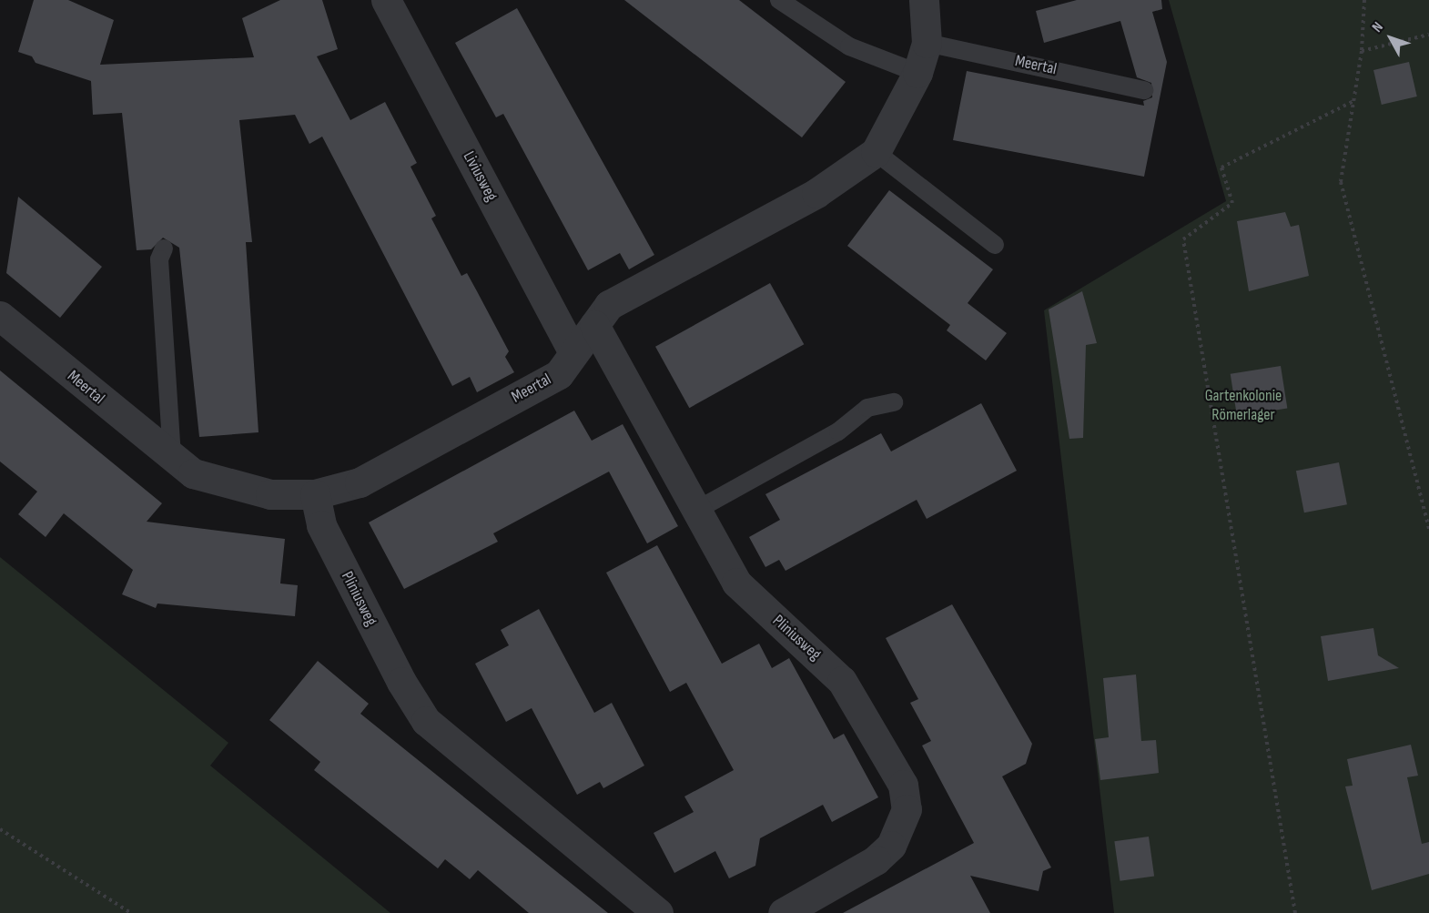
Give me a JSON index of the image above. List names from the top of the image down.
{
  "streets": {
    "street": ["Meertal", "Liviusweg", "Pliniusweg"]
  },
  "crossings": [
    ["Meertal", "Liviusweg"],
    ["Meertal", "Pliniusweg"]
  ],
  "parks": ["Gartenkolonie Römerlager"],
  "north": "top left"
}
